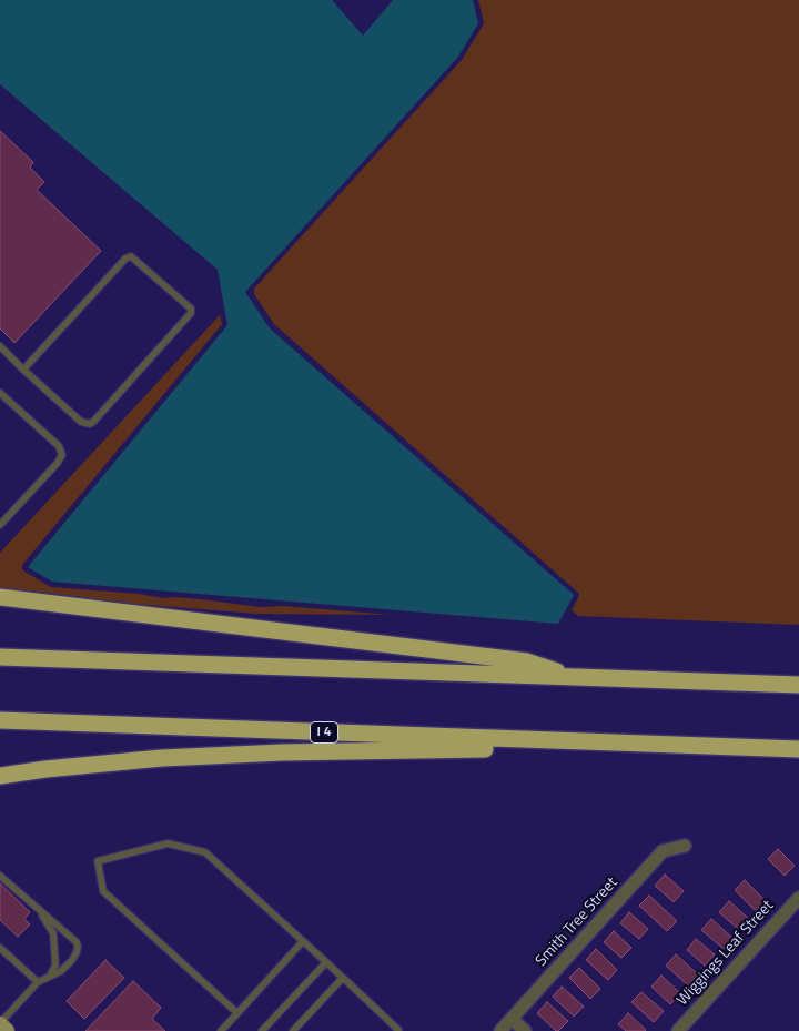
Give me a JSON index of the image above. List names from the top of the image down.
{
  "streets": {
    "highway": ["I 4"],
    "street": ["Smith Tree Street", "Wiggings Leaf Street"]
  }
}
